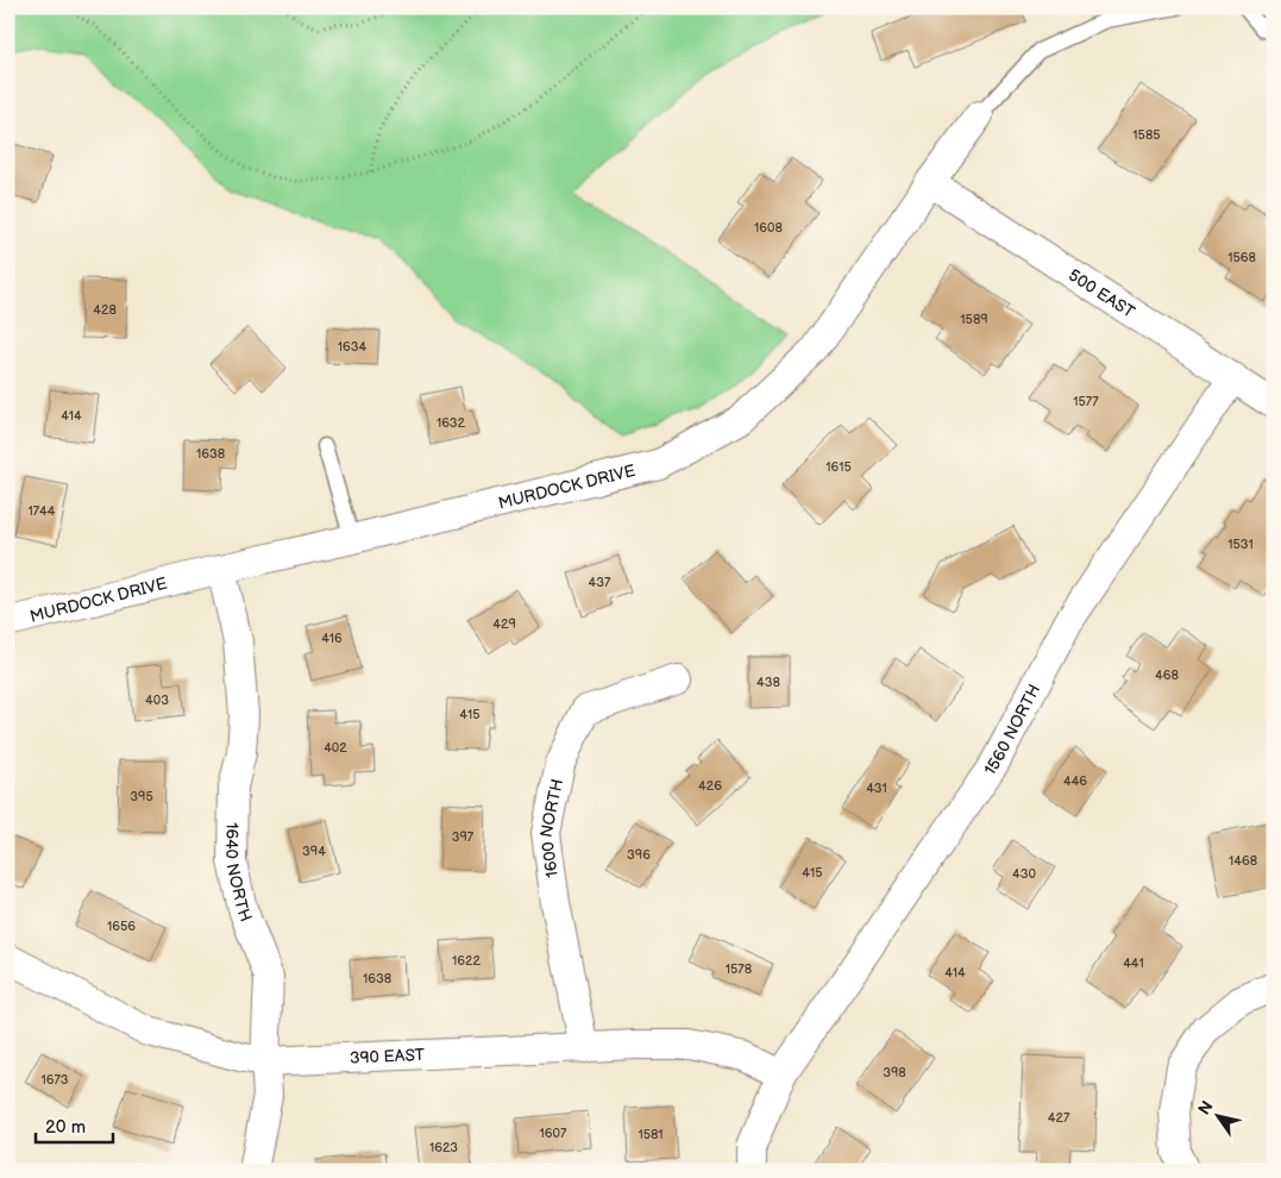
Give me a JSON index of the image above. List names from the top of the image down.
{
  "streets": {
    "street": [
      "500 EAST",
      "MURDOCK DRIVE",
      "1560 NORTH",
      "1600 NORTH",
      "1640 NORTH",
      "390 EAST"
    ]
  },
  "crossings": [
    ["500 EAST", "MURDOCK DRIVE"],
    ["500 EAST", "1560 NORTH"],
    ["MURDOCK DRIVE", "1640 NORTH"],
    ["1560 NORTH", "390 EAST"],
    ["1600 NORTH", "390 EAST"],
    ["1640 NORTH", "390 EAST"]
  ],
  "house_numbers": [
    "1585",
    "1608",
    "1568",
    "428",
    "1589",
    "1634",
    "1577",
    "414",
    "1632",
    "1638",
    "1615",
    "1744",
    "1531",
    "437",
    "429",
    "416",
    "468",
    "438",
    "403",
    "415",
    "402",
    "446",
    "426",
    "431",
    "395",
    "397",
    "394",
    "396",
    "1468",
    "415",
    "430",
    "1656",
    "1622",
    "441",
    "1578",
    "414",
    "1638",
    "398",
    "1673",
    "427",
    "1607",
    "1581",
    "1623"
  ],
  "scale_bar": "20 m",
  "north": "top left"
}
